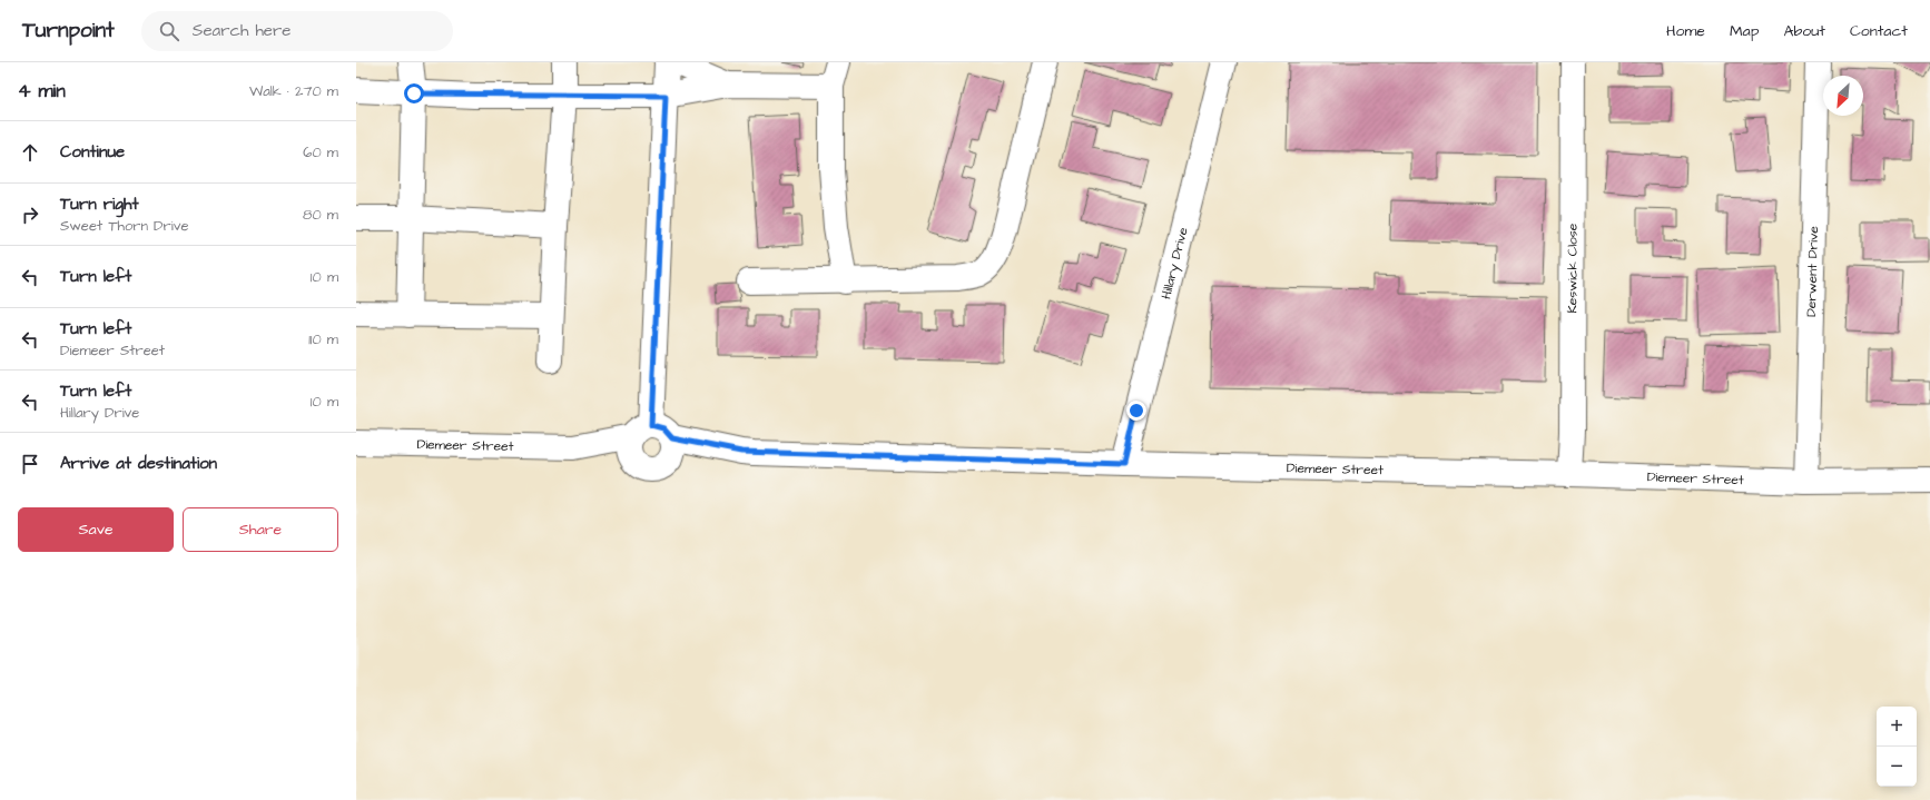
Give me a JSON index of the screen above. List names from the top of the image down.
{
  "streets": {
    "street": [
      "Hillary Drive",
      "Keswick Close",
      "Derwent Drive",
      "Diemeer Street"
    ]
  },
  "crossings": [
    ["Hillary Drive", "Diemeer Street"],
    ["Keswick Close", "Diemeer Street"],
    ["Derwent Drive", "Diemeer Street"]
  ],
  "north": "bottom left",
  "page": {
    "header": "Turnpoint",
    "search": "Search here",
    "nav": [
      "Home",
      "Map",
      "About",
      "Contact"
    ],
    "heading": ["4 min", "Walk · 270 m"],
    "list": [
      ["Continue", "60 m"],
      ["Turn right", "Sweet Thorn Drive", "80 m"],
      ["Turn left", "10 m"],
      ["Turn left", "Diemeer Street", "110 m"],
      ["Turn left", "Hillary Drive", "10 m"],
      "Arrive at destination"
    ],
    "buttons": ["Save", "Share"],
    "map_buttons": ["+", "−"]
  }
}
